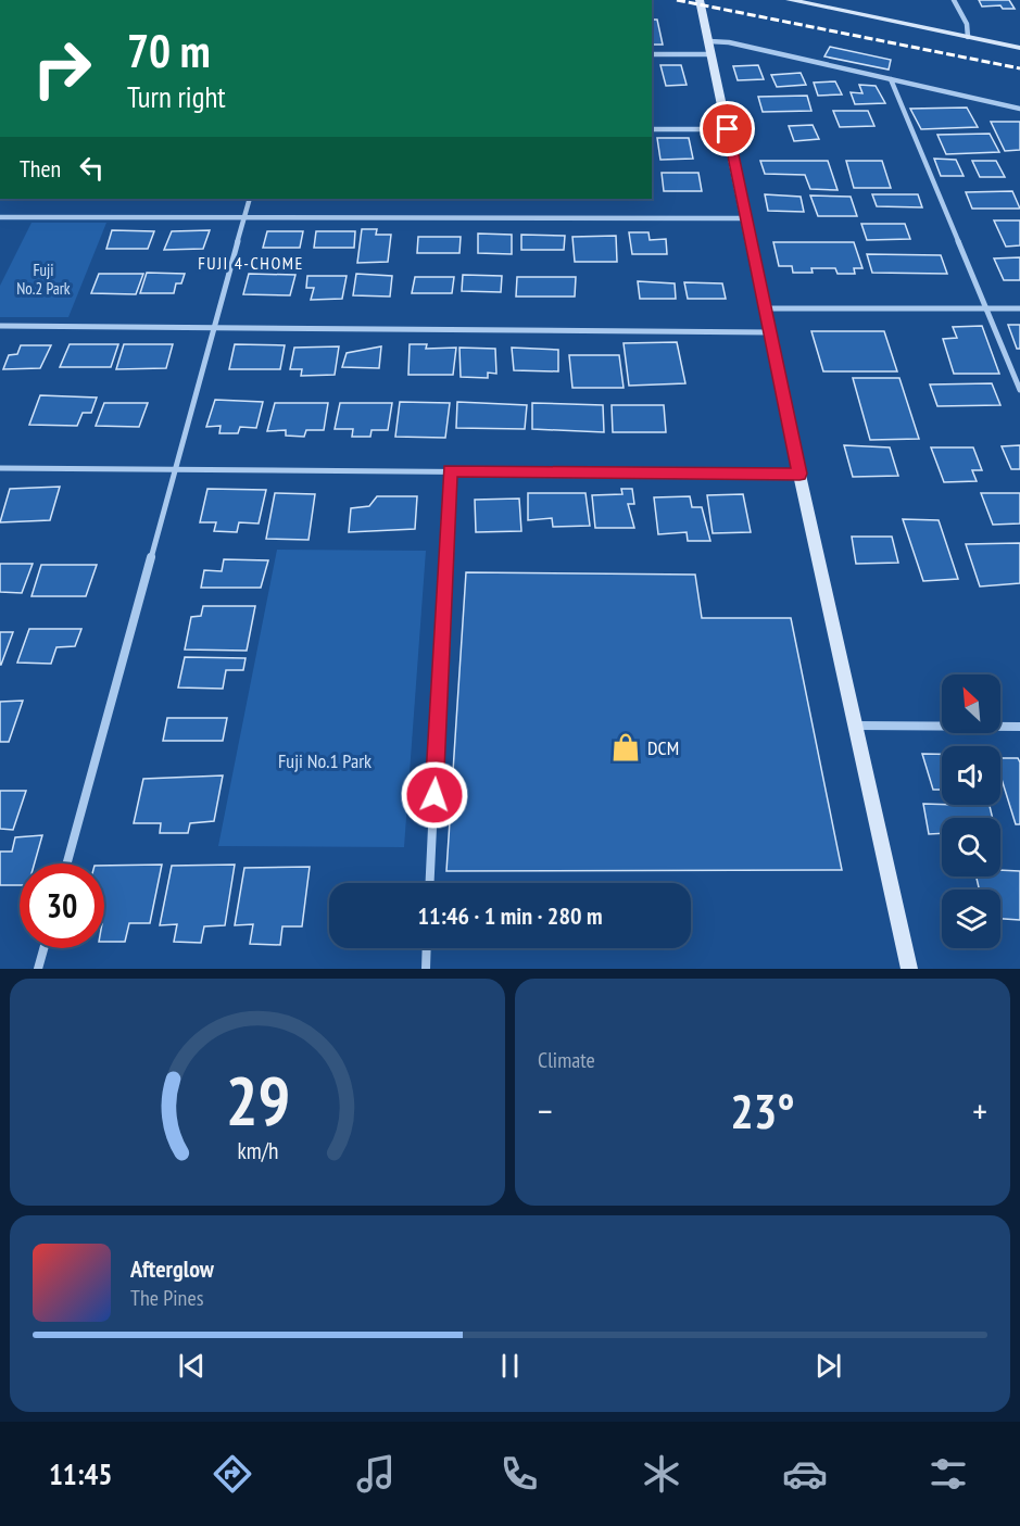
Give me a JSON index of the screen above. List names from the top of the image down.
{
  "districts": ["FUJI 4-CHOME"],
  "parks": ["Fuji No.2 Park", "Fuji No.1 Park"],
  "places": {
    "shop": ["DCM"]
  },
  "north": "top left",
  "page": {
    "turn": ["70 m", "Turn right"],
    "then": "Then",
    "limit": "30",
    "trip": "11:46 · 1 min · 280 m",
    "tile": "Climate",
    "heat": ["−", "23°", "+"],
    "song": ["Afterglow", "The Pines"],
    "tabs": "11:45",
    "gauge": ["29", "km/h"]
  }
}
